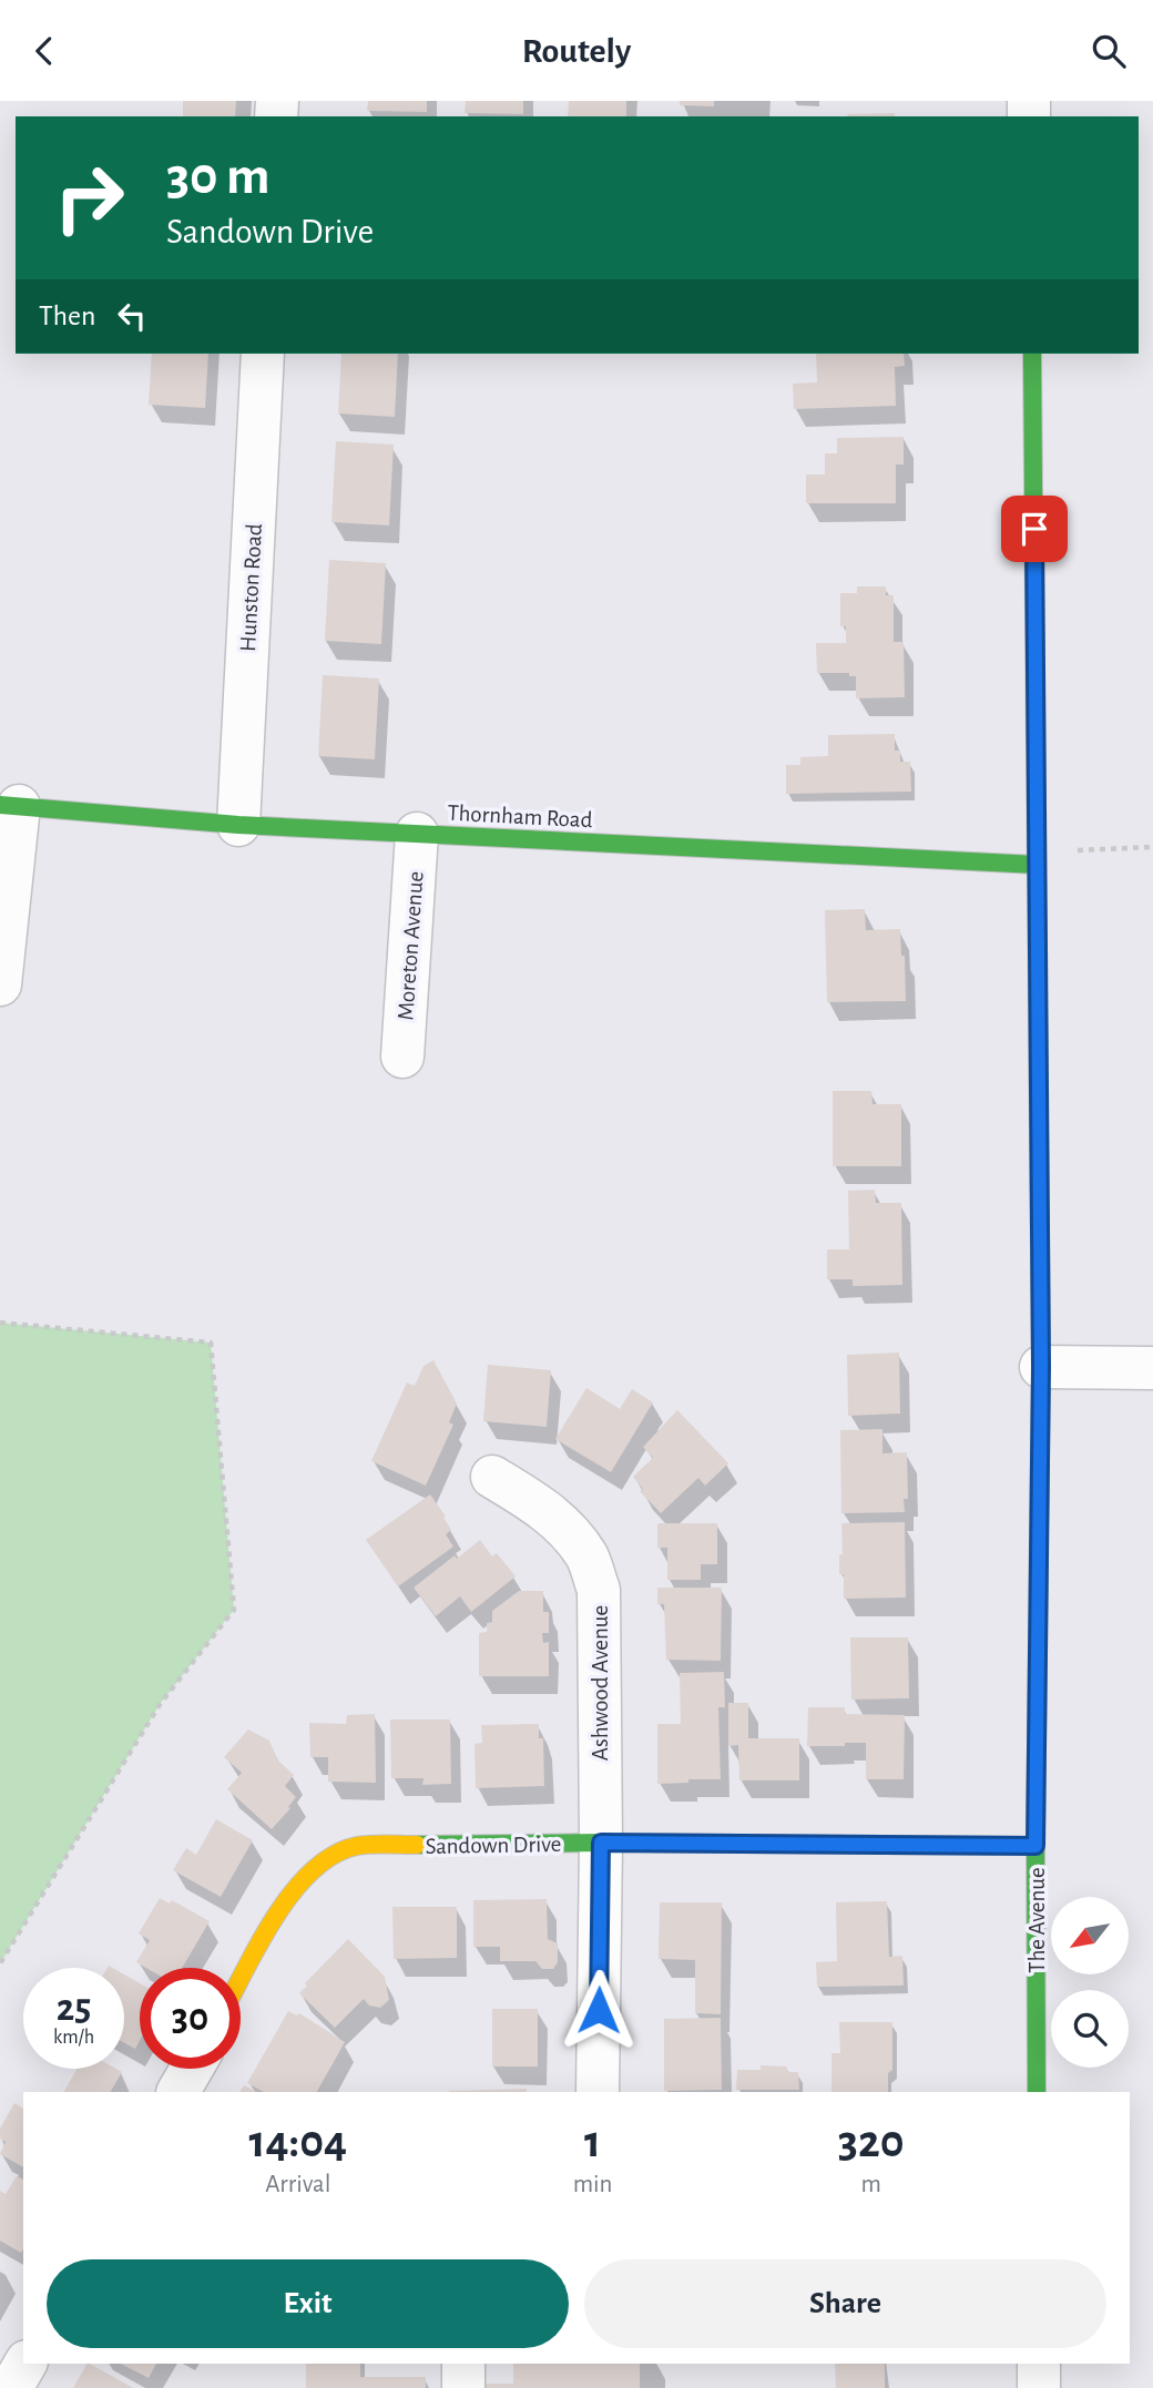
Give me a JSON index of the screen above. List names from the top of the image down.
{
  "streets": {
    "street": [
      "Hunston Road",
      "Thornham Road",
      "Moreton Avenue",
      "Ashwood Avenue",
      "Sandown Drive",
      "The Avenue"
    ]
  },
  "crossings": [
    ["Hunston Road", "Thornham Road"],
    ["Thornham Road", "Moreton Avenue"],
    ["Thornham Road", "The Avenue"],
    ["Ashwood Avenue", "Sandown Drive"],
    ["Sandown Drive", "The Avenue"]
  ],
  "north": "bottom left",
  "page": {
    "header": "Routely",
    "turn": ["30 m", "Sandown Drive"],
    "then": "Then",
    "speed": "25 km/h",
    "limit": "30",
    "eta": [
      "14:04",
      "Arrival",
      "1",
      "min",
      "320",
      "m"
    ],
    "buttons": ["Exit", "Share"]
  }
}
